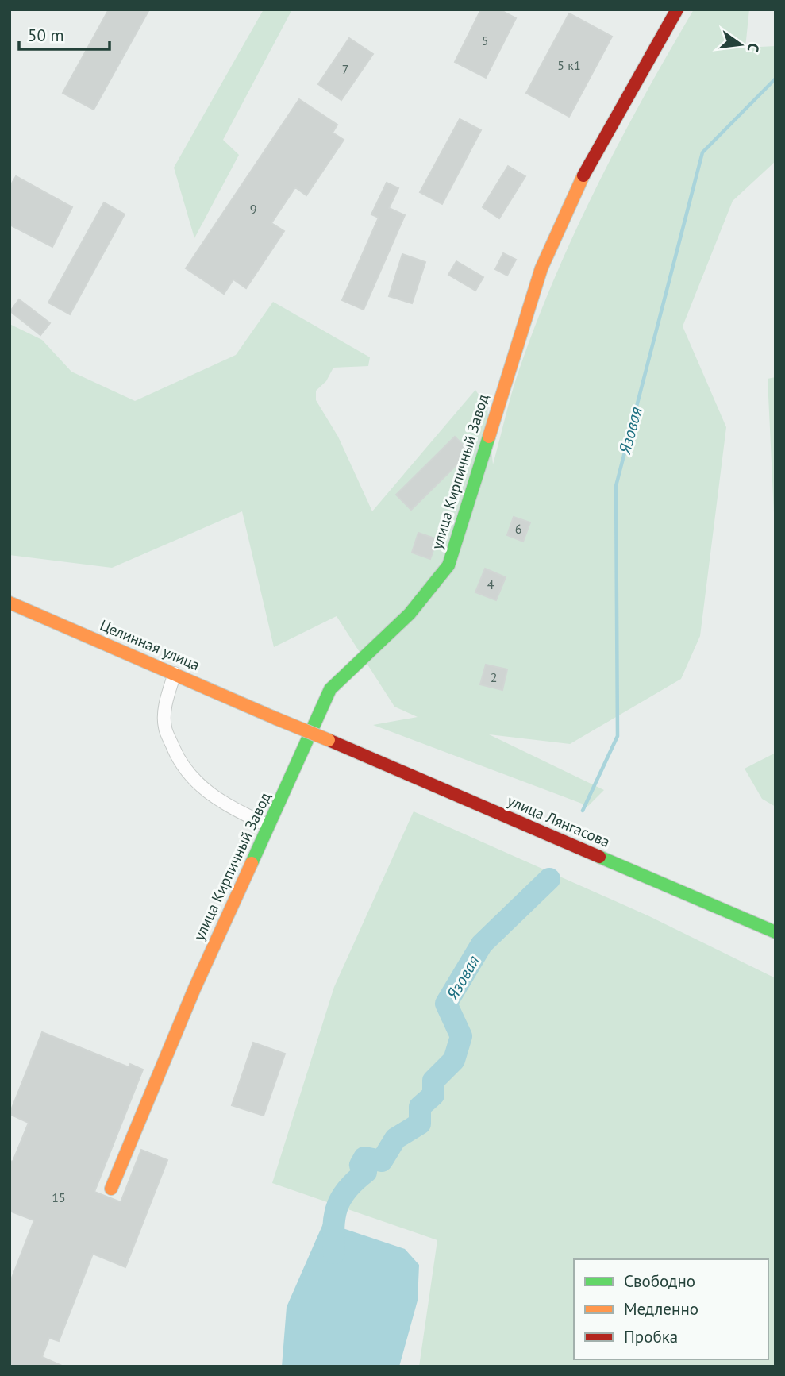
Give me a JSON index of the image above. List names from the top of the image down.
{
  "streets": {
    "street": ["улица Кирпичный Завод", "Целинная улица", "улица Лянгасова"]
  },
  "crossings": [
    ["Целинная улица", "улица Лянгасова"]
  ],
  "water": ["Язовая"],
  "house_numbers": [
    "5",
    "5 к1",
    "7",
    "9",
    "6",
    "4",
    "2",
    "15"
  ],
  "legend": ["Свободно", "Медленно", "Пробка"],
  "scale_bar": "50 m",
  "north": "right"
}
